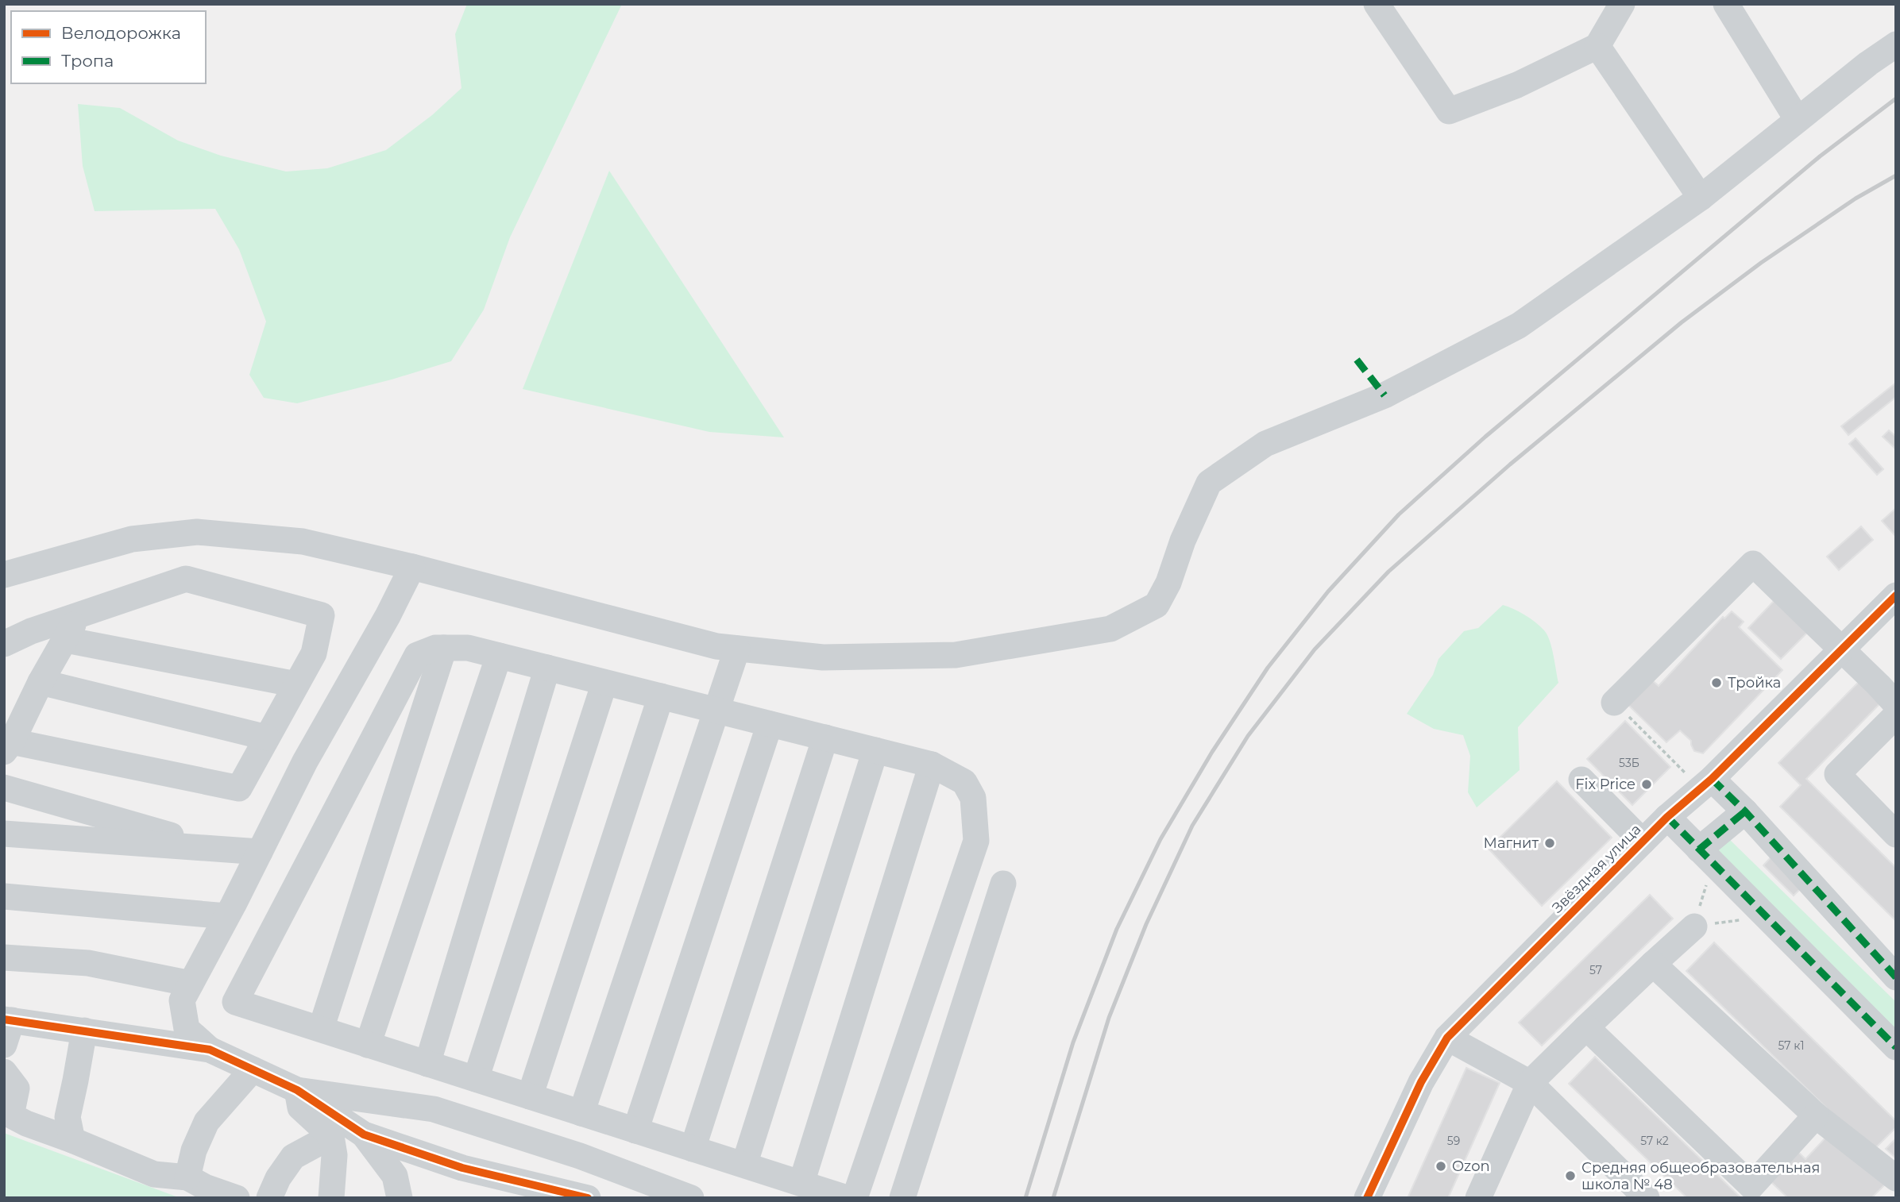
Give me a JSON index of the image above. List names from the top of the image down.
{
  "streets": {
    "street": ["Звёздная улица"]
  },
  "places": [
    "Тройка",
    "Fix Price",
    "Магнит",
    "Ozon",
    "Средняя общеобразовательная школа № 48"
  ],
  "house_numbers": [
    "53Б",
    "57",
    "57 к1",
    "59",
    "57 к2"
  ],
  "legend": ["Велодорожка", "Тропа"]
}
